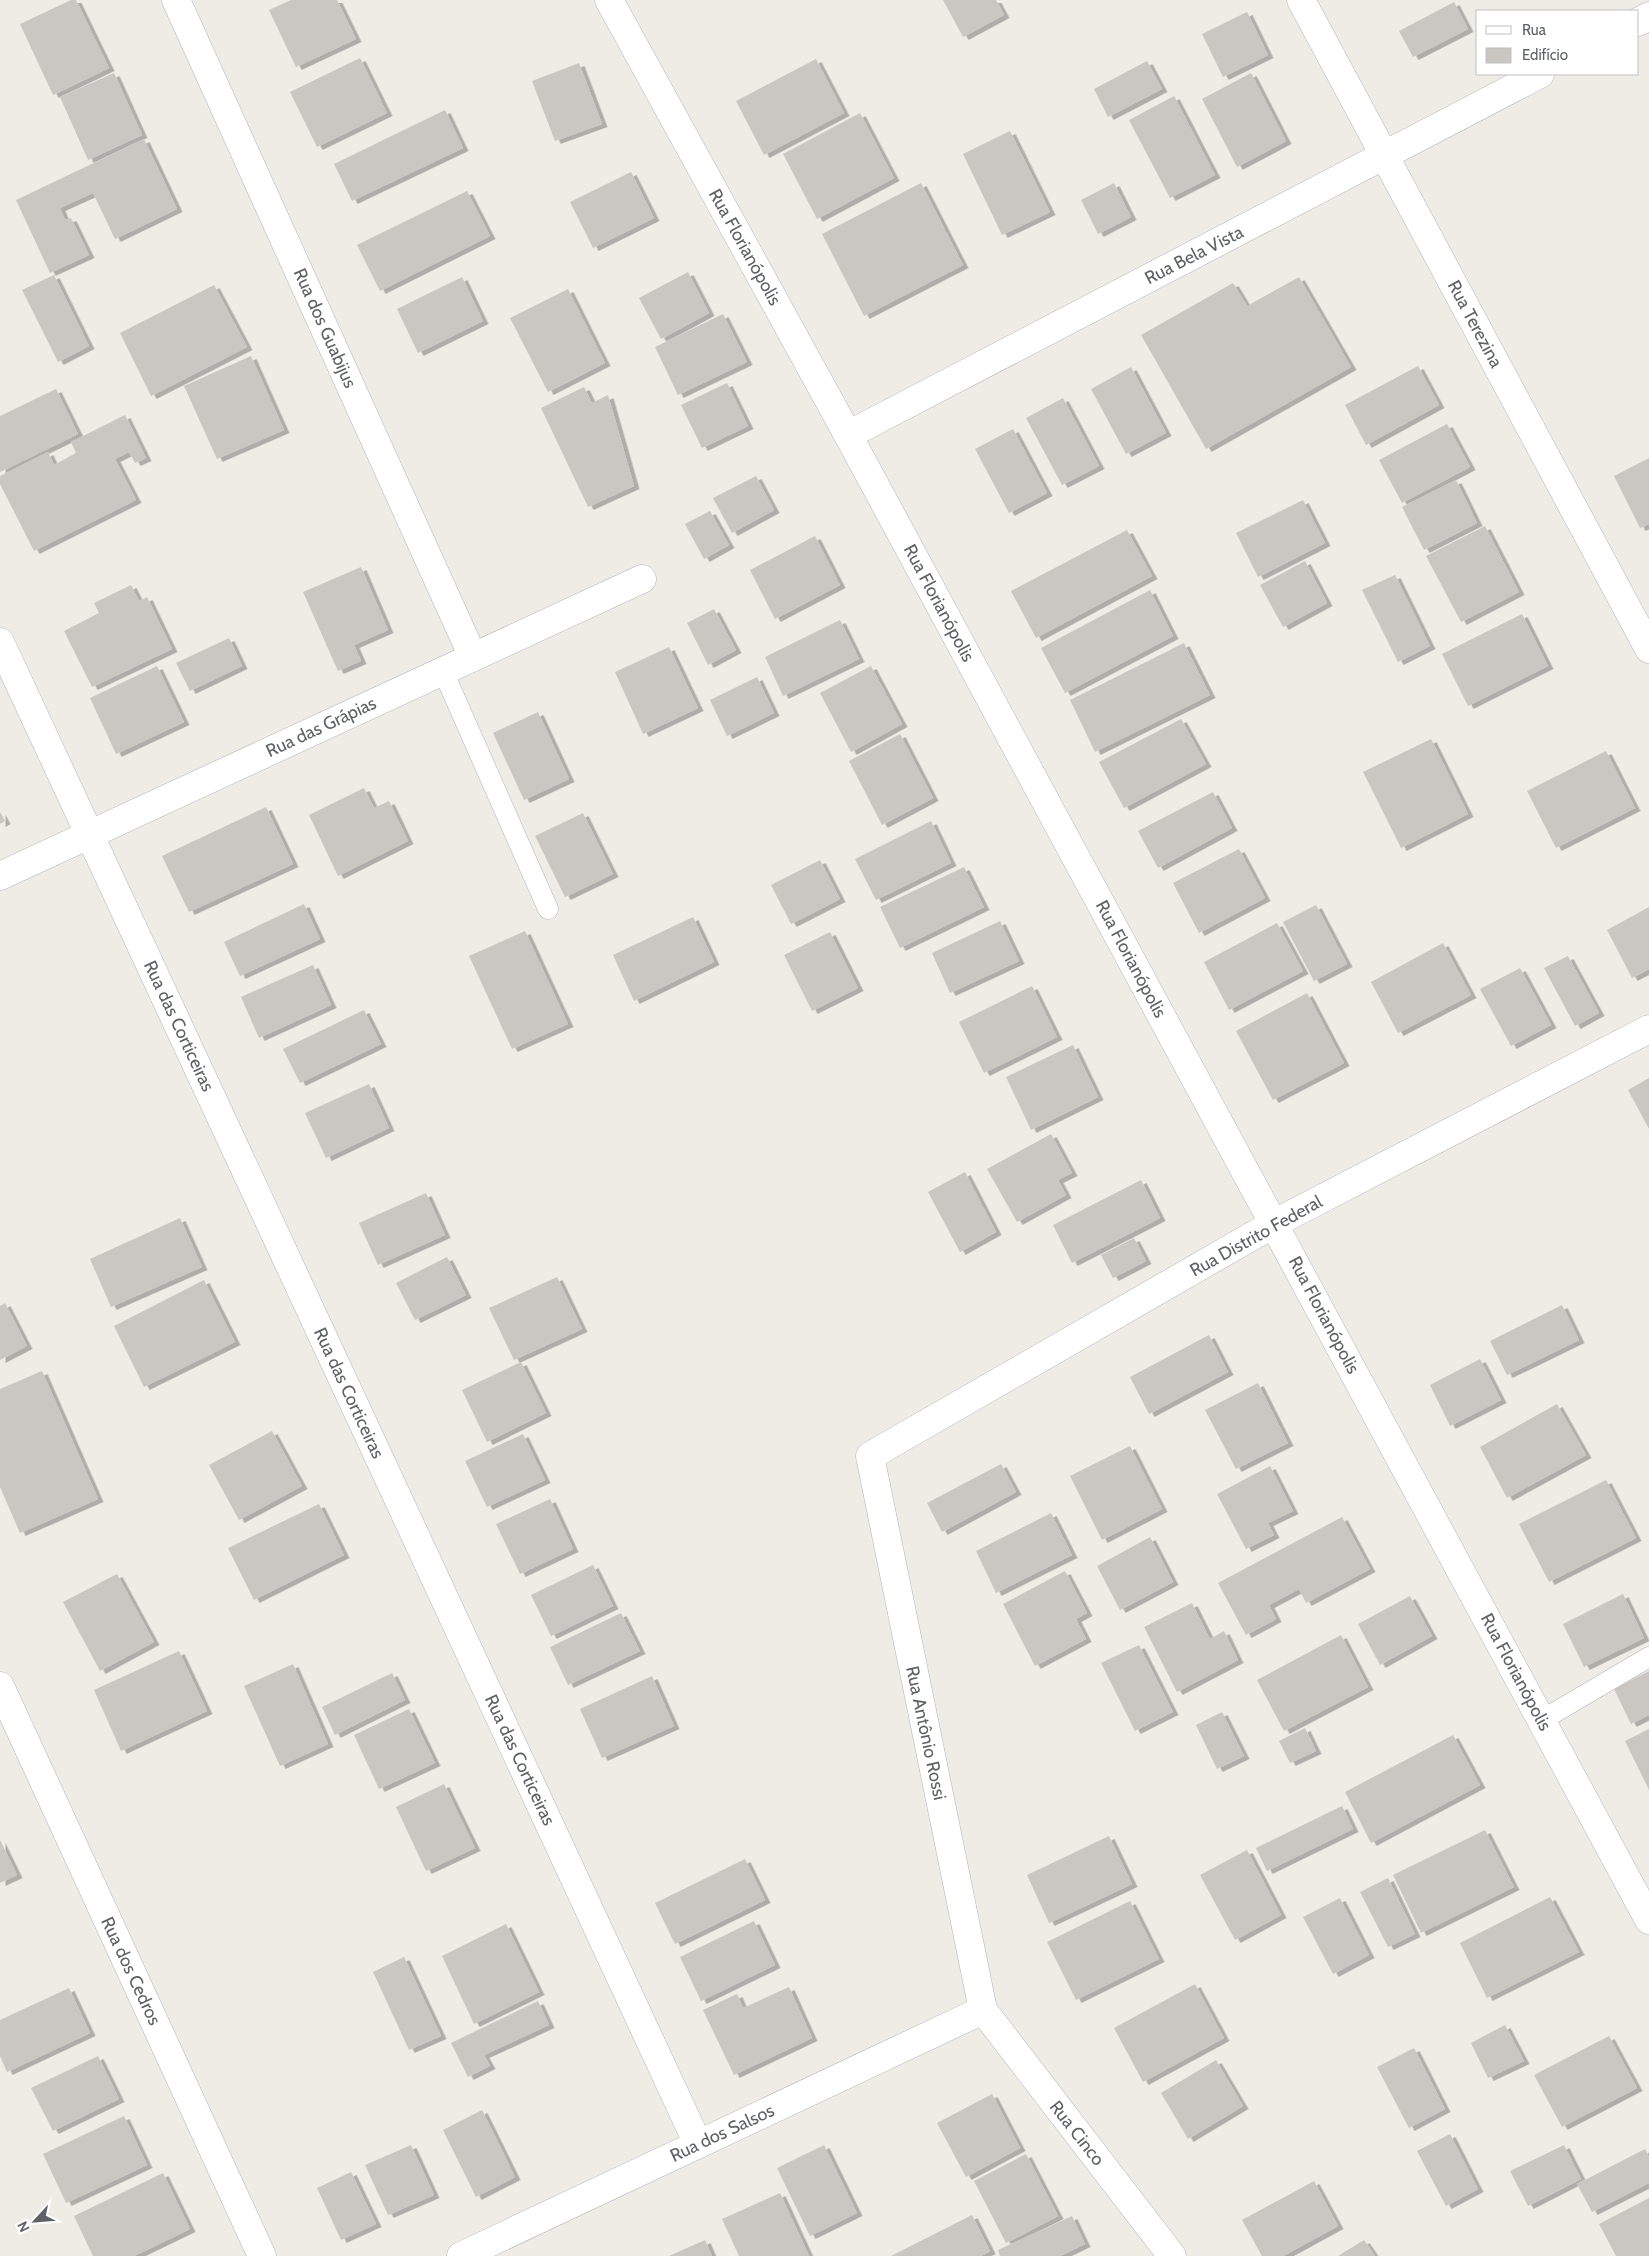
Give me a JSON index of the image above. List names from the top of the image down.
{
  "streets": {
    "street": [
      "Rua Florianópolis",
      "Rua Bela Vista",
      "Rua Terezina",
      "Rua dos Guabijus",
      "Rua das Grápias",
      "Rua das Corticeiras",
      "Rua Distrito Federal",
      "Rua Antônio Rossi",
      "Rua dos Cedros",
      "Rua dos Salsos",
      "Rua Cinco"
    ]
  },
  "crossings": [
    ["Rua Florianópolis", "Rua Bela Vista"],
    ["Rua Florianópolis", "Rua Distrito Federal"],
    ["Rua Bela Vista", "Rua Terezina"],
    ["Rua dos Guabijus", "Rua das Grápias"],
    ["Rua das Grápias", "Rua das Corticeiras"],
    ["Rua das Corticeiras", "Rua dos Salsos"],
    ["Rua Distrito Federal", "Rua Antônio Rossi"],
    ["Rua Antônio Rossi", "Rua dos Salsos"],
    ["Rua Antônio Rossi", "Rua Cinco"],
    ["Rua dos Salsos", "Rua Cinco"]
  ],
  "legend": ["Rua", "Edifício"],
  "north": "bottom left"
}
